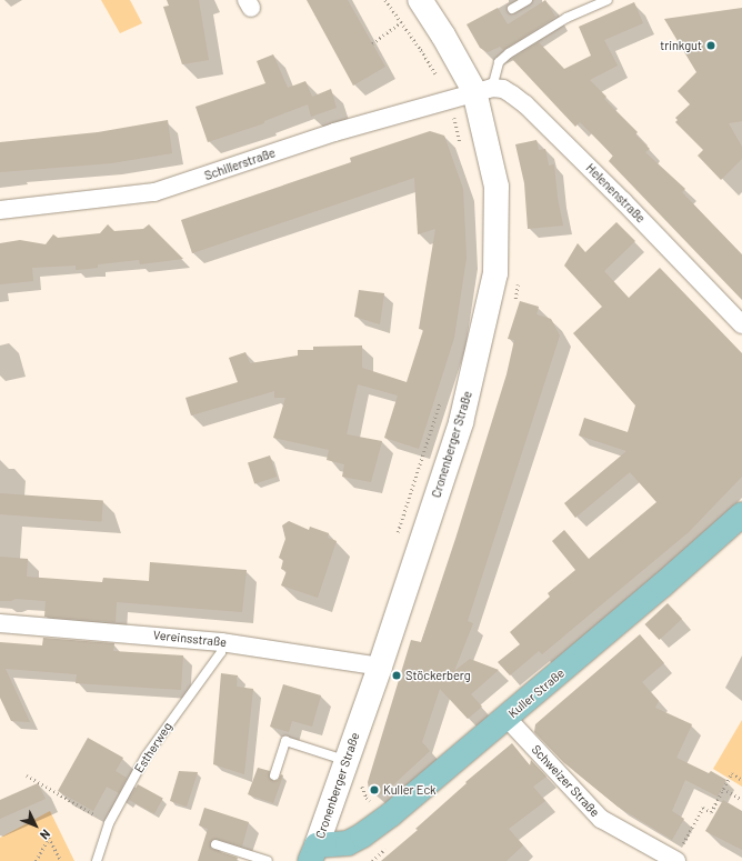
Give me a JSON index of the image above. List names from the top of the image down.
{
  "streets": {
    "main road": ["Cronenberger Straße", "Kuller Straße"],
    "street": [
      "Schillerstraße",
      "Helenenstraße",
      "Vereinsstraße",
      "Schweizer Straße"
    ],
    "lane": ["Estherweg"]
  },
  "crossings": [
    ["Schillerstraße", "Helenenstraße"],
    ["Schillerstraße", "Cronenberger Straße"],
    ["Helenenstraße", "Cronenberger Straße"],
    ["Cronenberger Straße", "Vereinsstraße"],
    ["Cronenberger Straße", "Kuller Straße"],
    ["Vereinsstraße", "Estherweg"],
    ["Kuller Straße", "Schweizer Straße"]
  ],
  "places": ["trinkgut", "Stöckerberg", "Kuller Eck"],
  "north": "bottom right"
}
